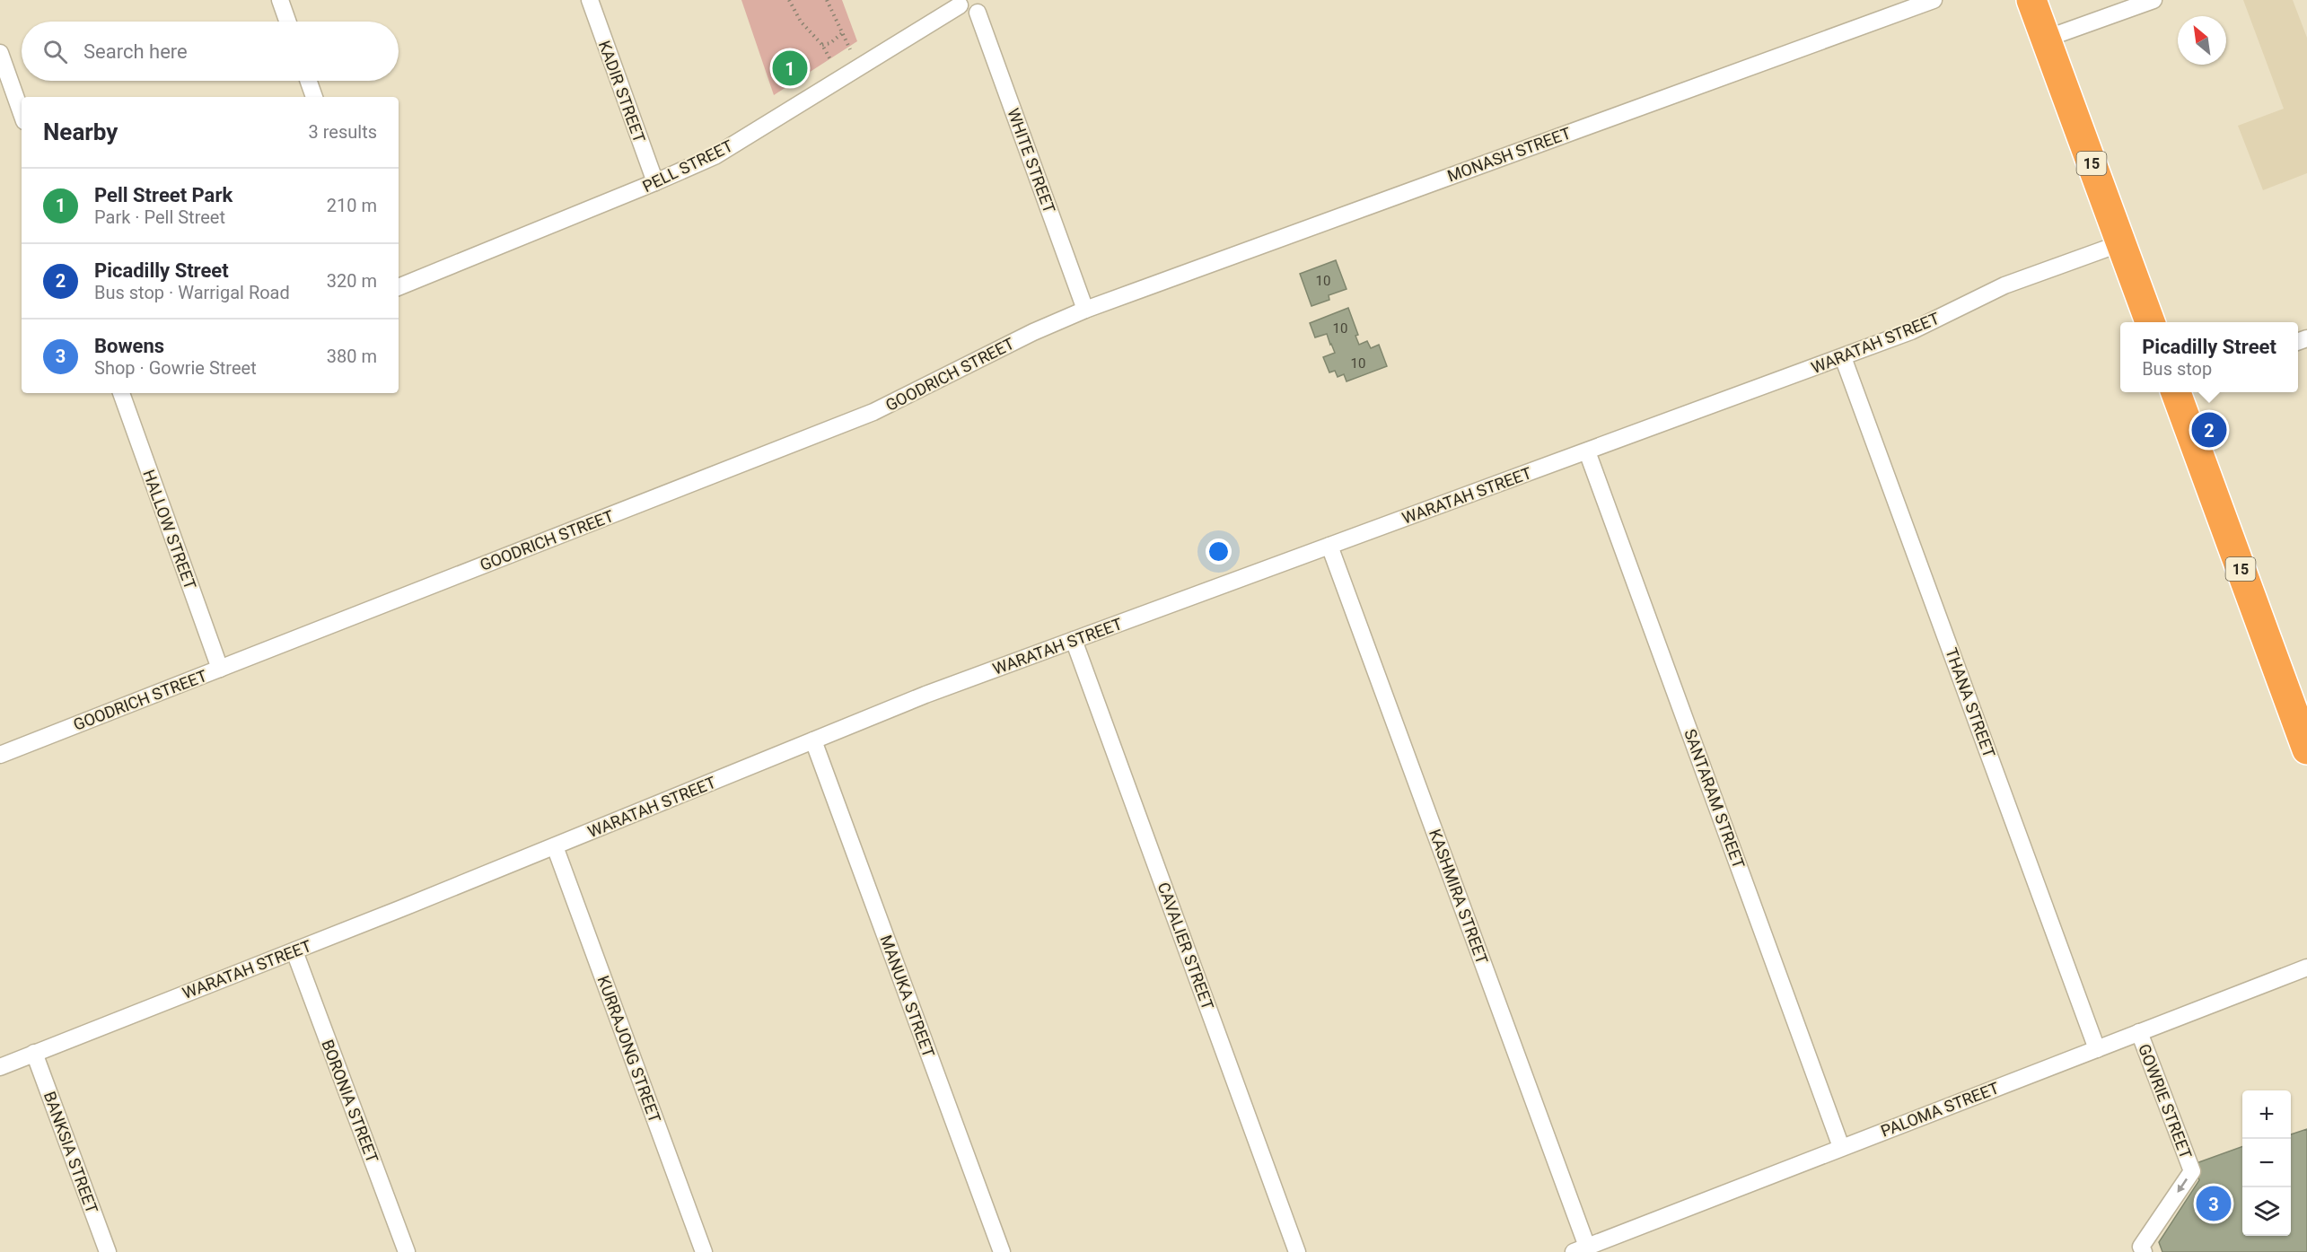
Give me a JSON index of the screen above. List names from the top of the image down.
{
  "streets": {
    "highway": ["15"],
    "street": [
      "KADIR STREET",
      "MONASH STREET",
      "WHITE STREET",
      "PELL STREET",
      "WARATAH STREET",
      "GOODRICH STREET",
      "HALLOW STREET",
      "THANA STREET",
      "SANTARAM STREET",
      "KASHMIRA STREET",
      "CAVALIER STREET",
      "MANUKA STREET",
      "KURRAJONG STREET",
      "BORONIA STREET",
      "GOWRIE STREET",
      "PALOMA STREET",
      "BANKSIA STREET"
    ]
  },
  "crossings": [
    ["KADIR STREET", "PELL STREET"],
    ["MONASH STREET", "WHITE STREET"],
    ["MONASH STREET", "GOODRICH STREET"],
    ["WHITE STREET", "GOODRICH STREET"],
    ["15", "WARATAH STREET"],
    ["WARATAH STREET", "THANA STREET"],
    ["WARATAH STREET", "SANTARAM STREET"],
    ["WARATAH STREET", "KASHMIRA STREET"],
    ["WARATAH STREET", "CAVALIER STREET"],
    ["WARATAH STREET", "MANUKA STREET"],
    ["WARATAH STREET", "KURRAJONG STREET"],
    ["WARATAH STREET", "BORONIA STREET"],
    ["WARATAH STREET", "BANKSIA STREET"],
    ["GOODRICH STREET", "HALLOW STREET"],
    ["THANA STREET", "PALOMA STREET"],
    ["SANTARAM STREET", "PALOMA STREET"],
    ["KASHMIRA STREET", "PALOMA STREET"],
    ["GOWRIE STREET", "PALOMA STREET"]
  ],
  "one_way": ["GOWRIE STREET"],
  "house_numbers": ["10", "10", "10"],
  "north": "top left",
  "page": {
    "search": "Search here",
    "pins": ["1", "2", "3"],
    "heading": ["Nearby", "3 results"],
    "list": [
      {
        "mark": "1",
        "name": "Pell Street Park",
        "note": "Park · Pell Street",
        "value": "210 m"
      },
      {
        "mark": "2",
        "name": "Picadilly Street",
        "note": "Bus stop · Warrigal Road",
        "value": "320 m"
      },
      {
        "mark": "3",
        "name": "Bowens",
        "note": "Shop · Gowrie Street",
        "value": "380 m"
      }
    ],
    "popup": ["Picadilly Street", "Bus stop"],
    "map_buttons": ["+", "−"]
  }
}
